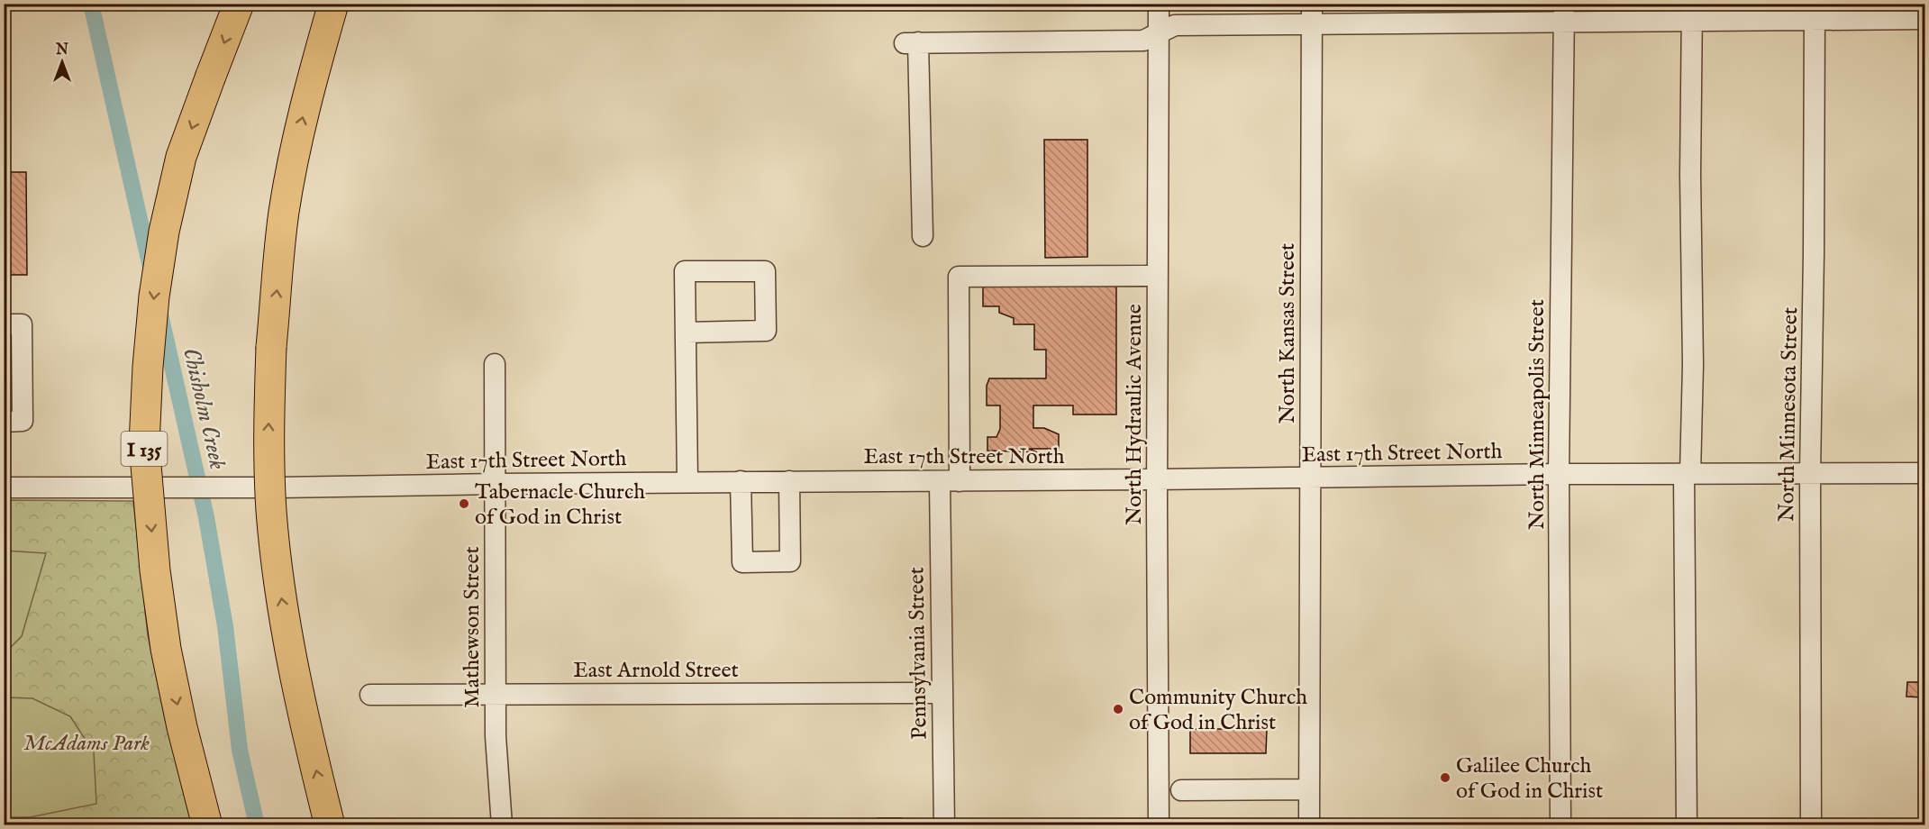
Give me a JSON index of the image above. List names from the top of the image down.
{
  "streets": {
    "highway": ["I 135"],
    "street": [
      "North Kansas Street",
      "North Hydraulic Avenue",
      "North Minneapolis Street",
      "North Minnesota Street",
      "East 17th Street North",
      "Mathewson Street",
      "Pennsylvania Street",
      "East Arnold Street"
    ]
  },
  "crossings": [
    ["North Kansas Street", "East 17th Street North"],
    ["North Hydraulic Avenue", "East 17th Street North"],
    ["North Hydraulic Avenue", "Pennsylvania Street"],
    ["North Minneapolis Street", "East 17th Street North"],
    ["North Minnesota Street", "East 17th Street North"],
    ["East 17th Street North", "Mathewson Street"],
    ["East 17th Street North", "Pennsylvania Street"],
    ["Mathewson Street", "East Arnold Street"],
    ["Pennsylvania Street", "East Arnold Street"]
  ],
  "water": ["Chisholm Creek"],
  "parks": ["McAdams Park"],
  "places": ["Tabernacle Church of God in Christ", "Community Church of God in Christ", "Galilee Church of God in Christ"],
  "north": "top"
}
